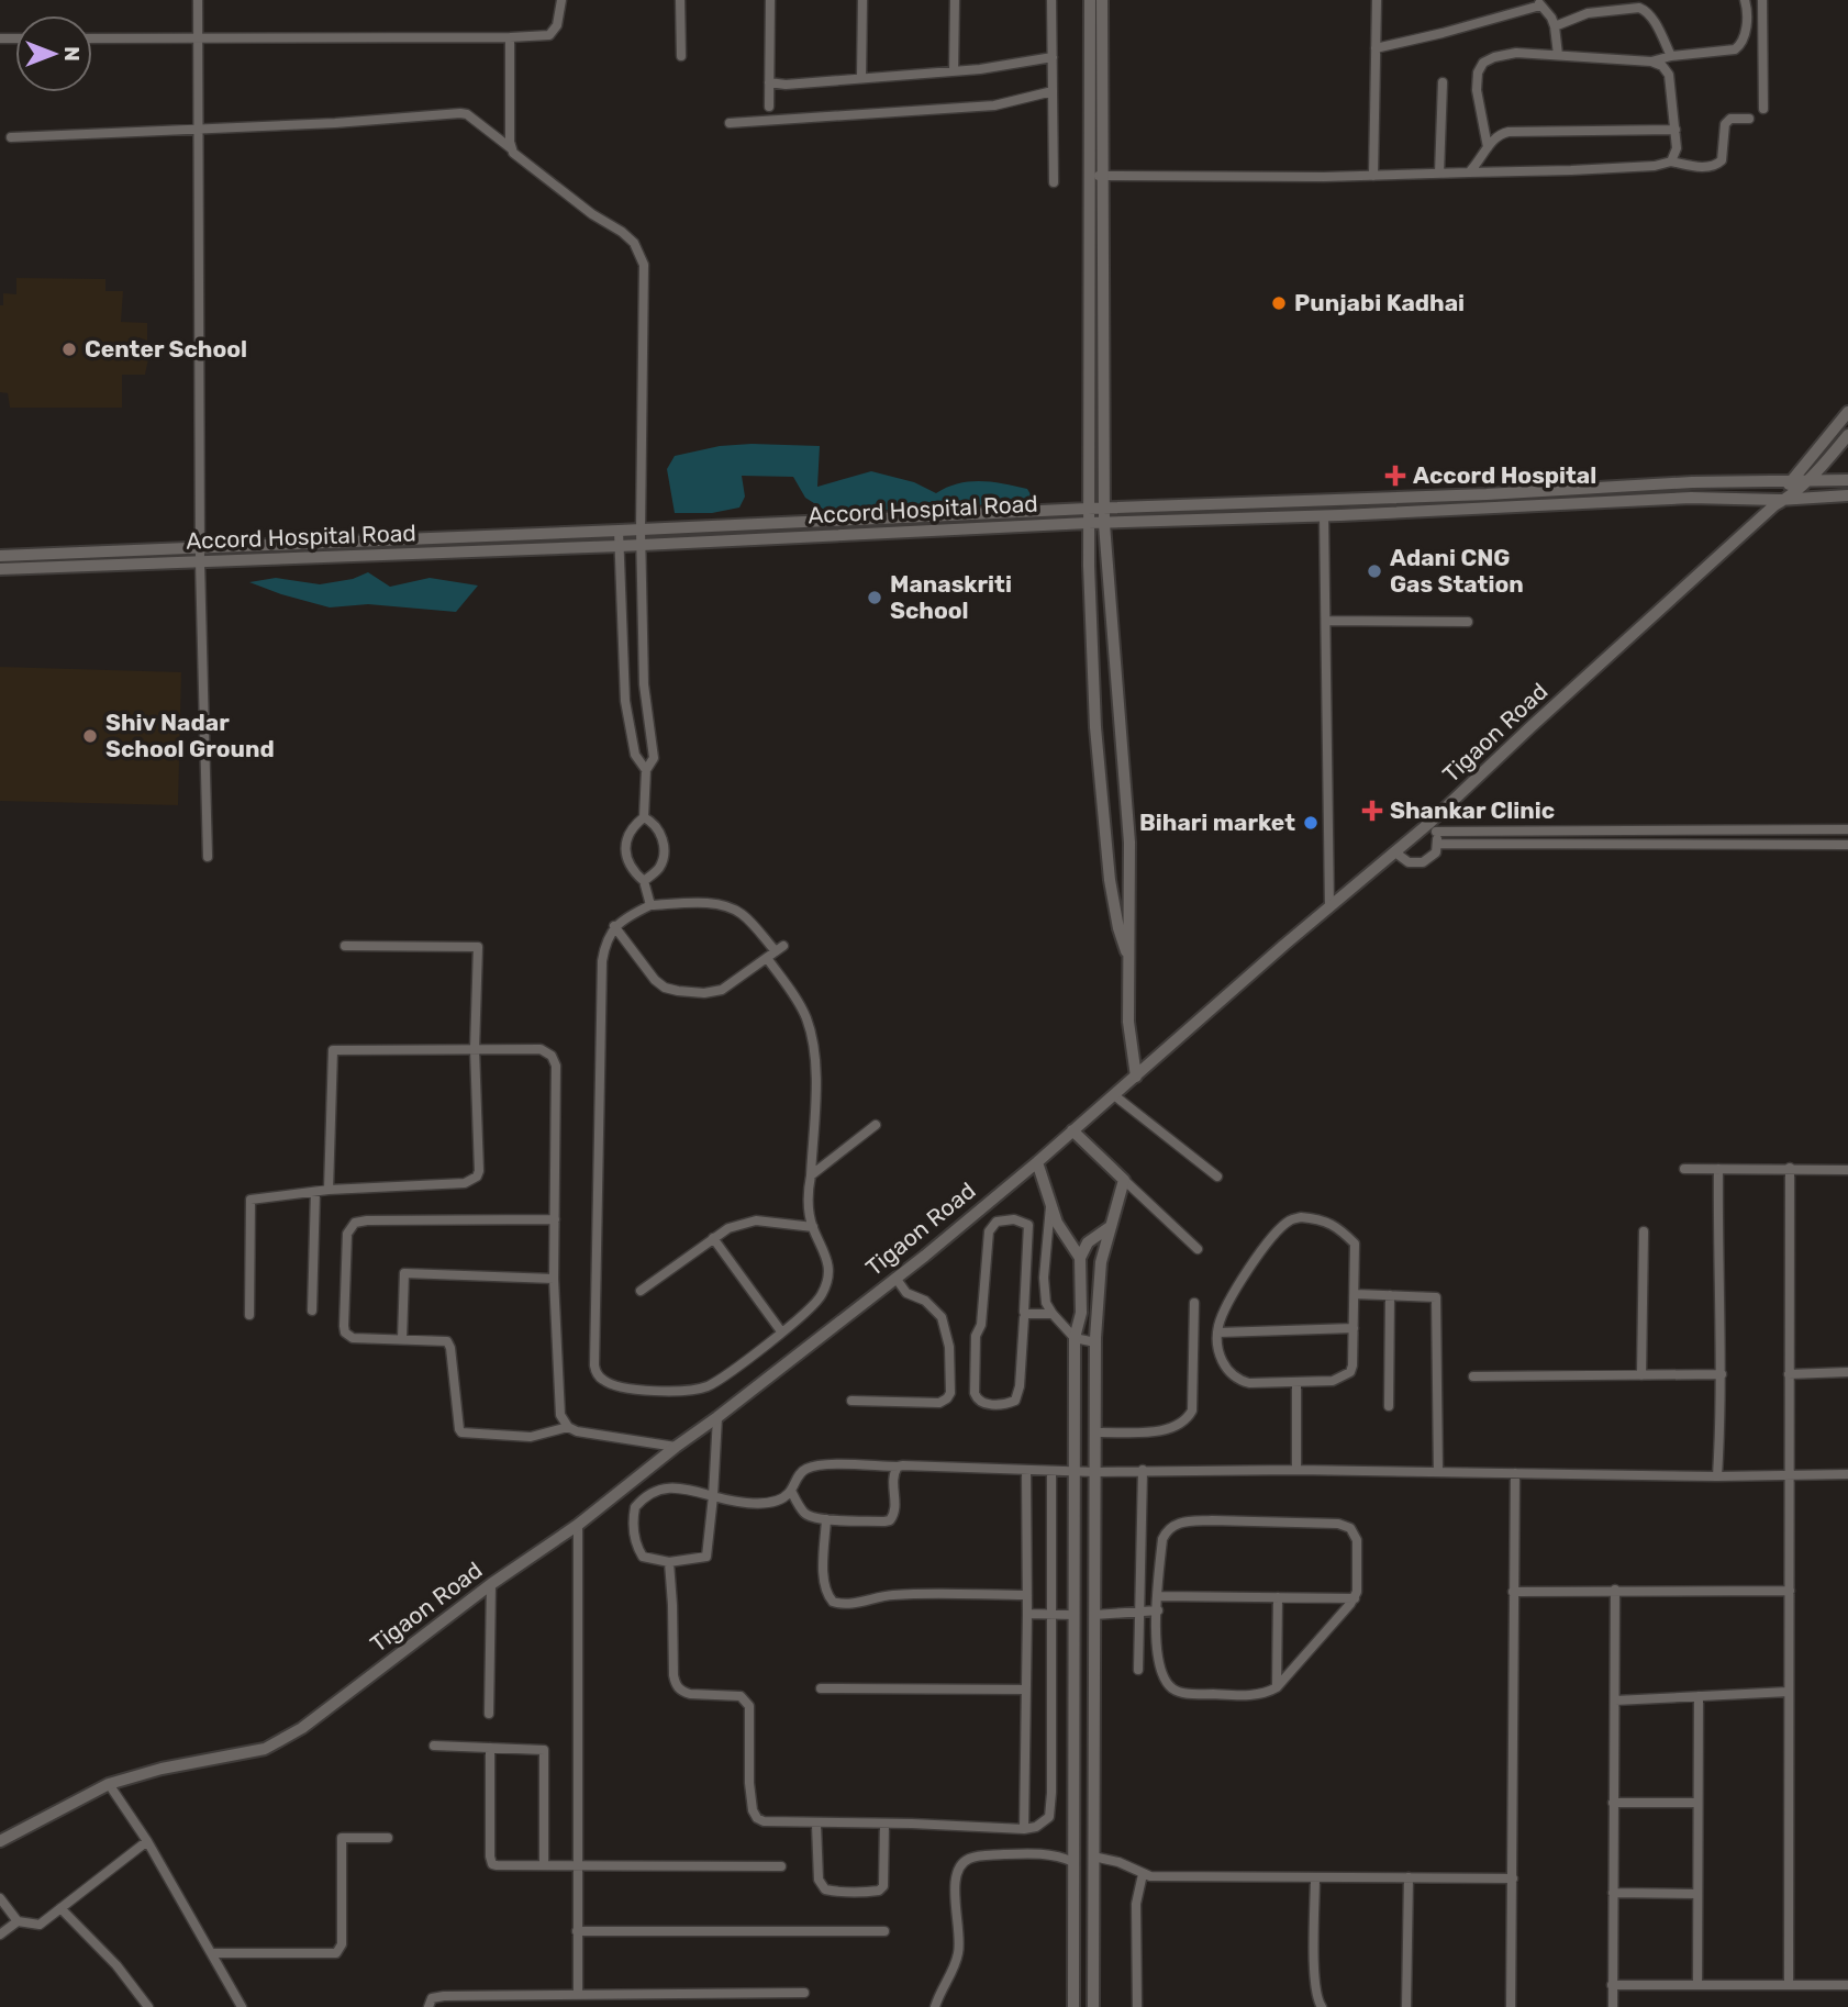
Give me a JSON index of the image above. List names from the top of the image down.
{
  "streets": {
    "street": ["Accord Hospital Road", "Tigaon Road"]
  },
  "crossings": [
    ["Accord Hospital Road", "Tigaon Road"]
  ],
  "places": {
    "other": [
      "Punjabi Kadhai",
      "Center School",
      "Adani CNG Gas Station",
      "Manaskriti School",
      "Shiv Nadar School Ground",
      "Bihari market"
    ],
    "health": ["Accord Hospital", "Shankar Clinic"]
  },
  "north": "right"
}
